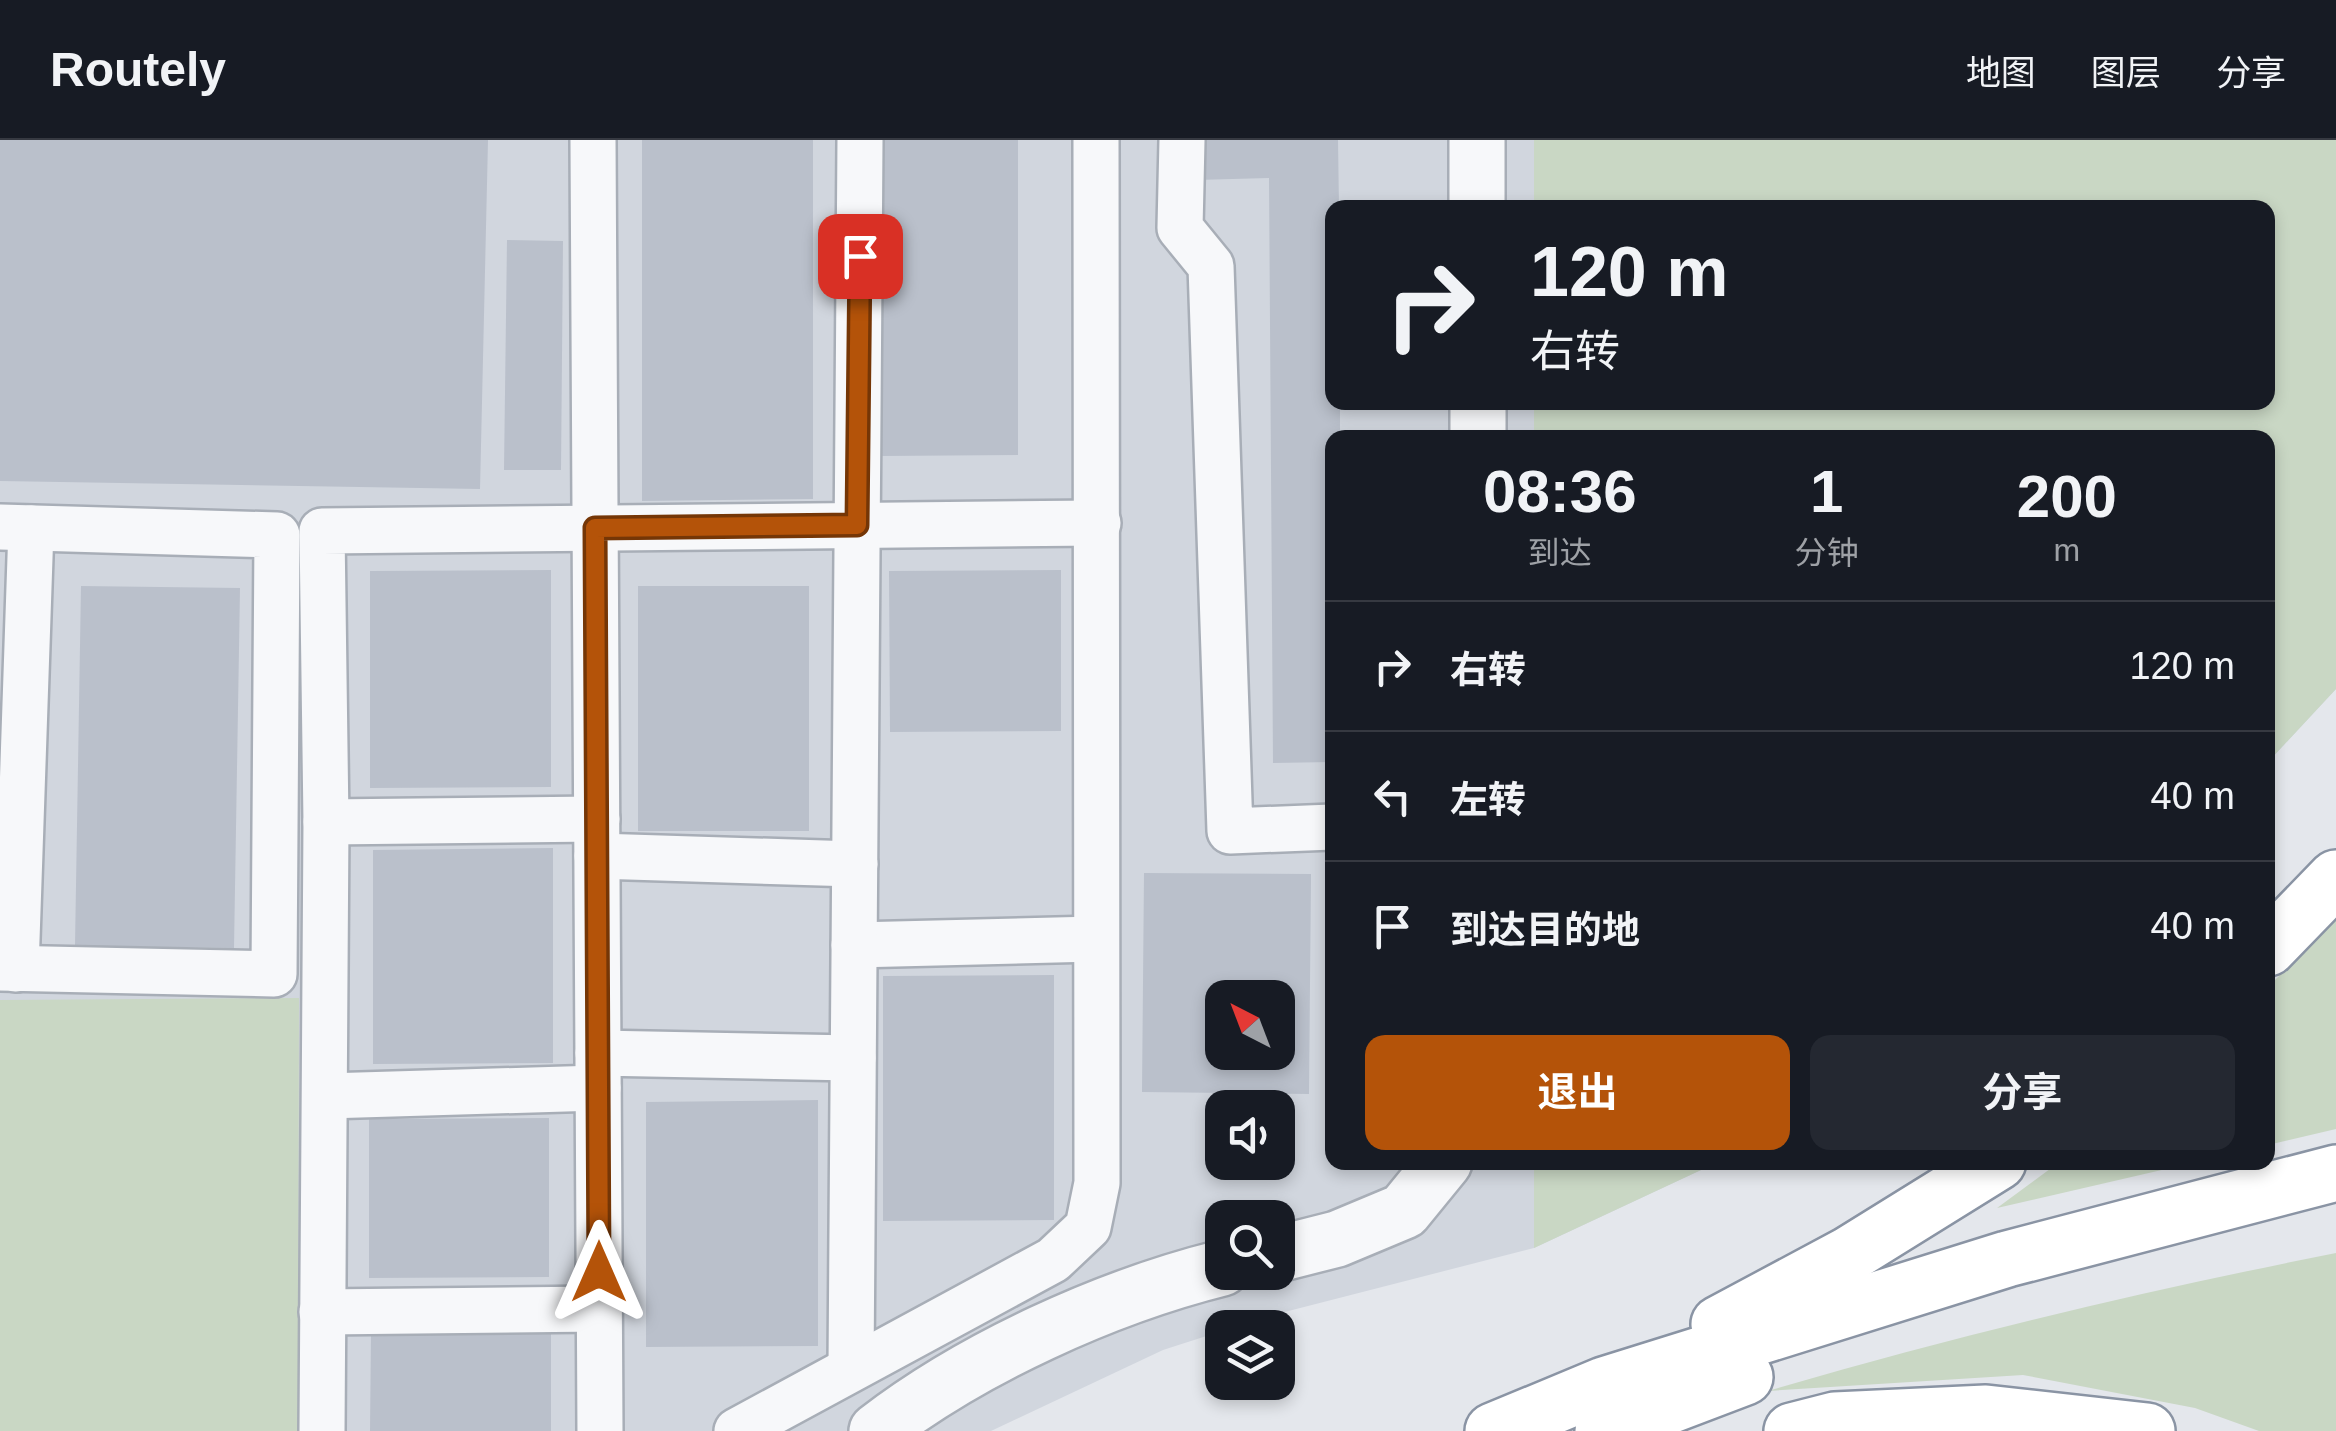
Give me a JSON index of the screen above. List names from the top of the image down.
{
  "north": "top left",
  "page": {
    "header": "Routely",
    "nav": ["地图", "图层", "分享"],
    "turn": ["120 m", "右转"],
    "eta": [
      "08:36",
      "到达",
      "1",
      "分钟",
      "200",
      "m"
    ],
    "list": [
      {
        "name": "右转",
        "value": "120 m"
      },
      {
        "name": "左转",
        "value": "40 m"
      },
      {
        "name": "到达目的地",
        "value": "40 m"
      }
    ],
    "buttons": ["退出", "分享"]
  }
}
